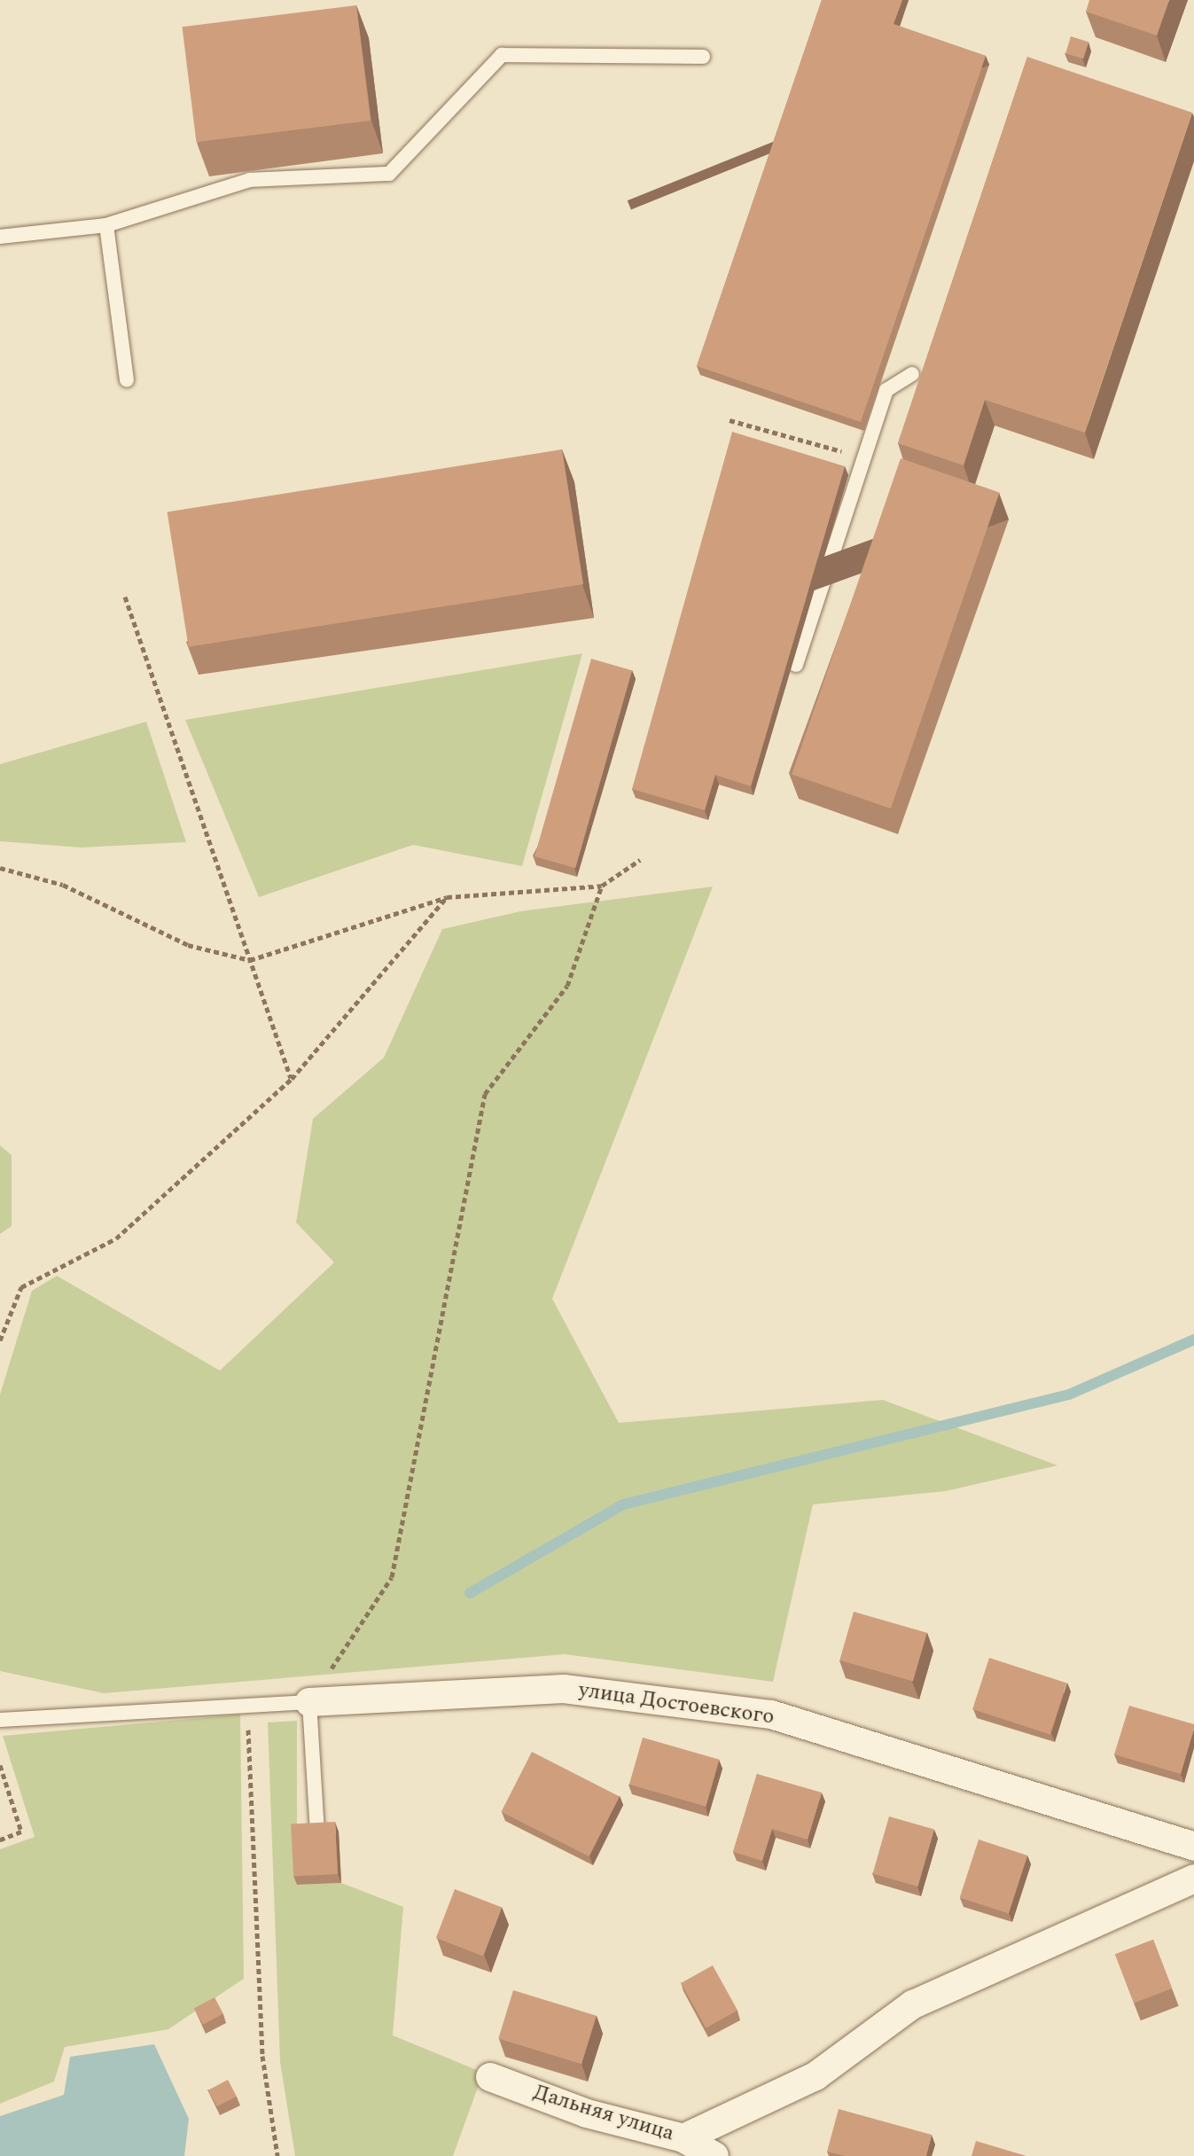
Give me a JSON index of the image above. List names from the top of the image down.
{
  "streets": {
    "street": ["улица Достоевского", "Дальняя улица"]
  }
}
